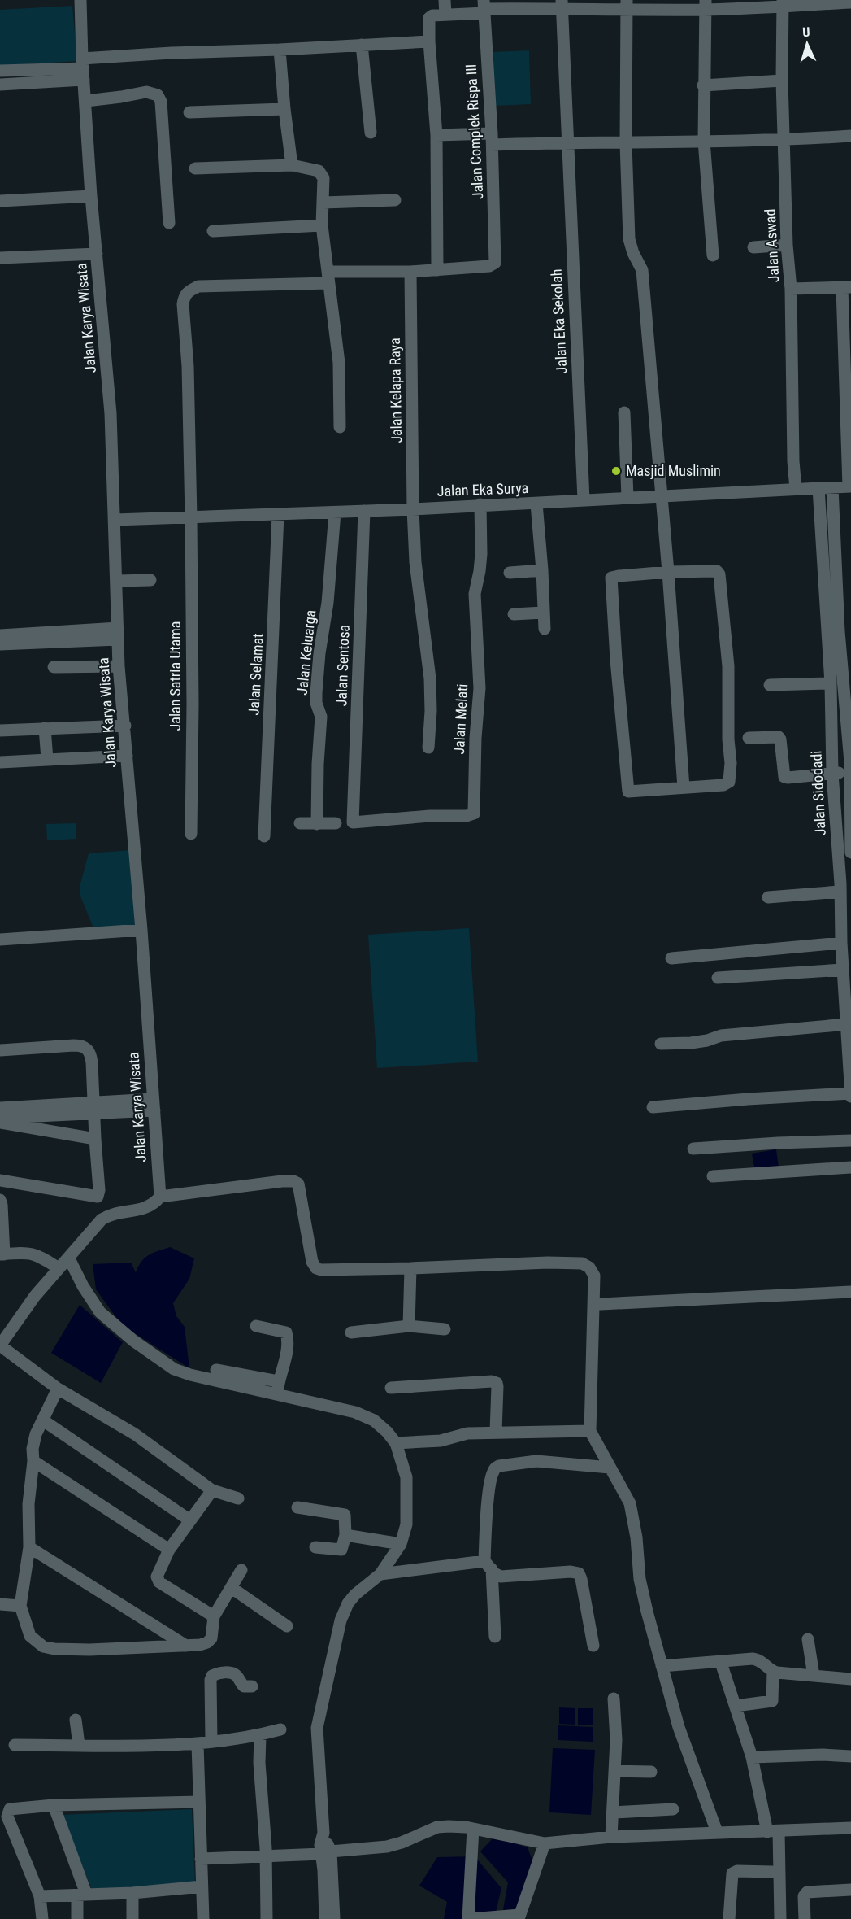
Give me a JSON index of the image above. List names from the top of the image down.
{
  "streets": {
    "street": [
      "Jalan Complek Rispa III",
      "Jalan Aswad",
      "Jalan Karya Wisata",
      "Jalan Eka Sekolah",
      "Jalan Kelapa Raya",
      "Jalan Eka Surya",
      "Jalan Keluarga",
      "Jalan Sentosa",
      "Jalan Selamat",
      "Jalan Satria Utama",
      "Jalan Melati",
      "Jalan Sidodadi"
    ]
  },
  "crossings": [
    ["Jalan Aswad", "Jalan Eka Surya"],
    ["Jalan Karya Wisata", "Jalan Eka Surya"],
    ["Jalan Eka Sekolah", "Jalan Eka Surya"],
    ["Jalan Kelapa Raya", "Jalan Eka Surya"],
    ["Jalan Eka Surya", "Jalan Keluarga"],
    ["Jalan Eka Surya", "Jalan Sentosa"],
    ["Jalan Eka Surya", "Jalan Selamat"],
    ["Jalan Eka Surya", "Jalan Satria Utama"],
    ["Jalan Eka Surya", "Jalan Melati"],
    ["Jalan Eka Surya", "Jalan Sidodadi"],
    ["Jalan Sentosa", "Jalan Melati"]
  ],
  "places": ["Masjid Muslimin"],
  "north": "top"
}
